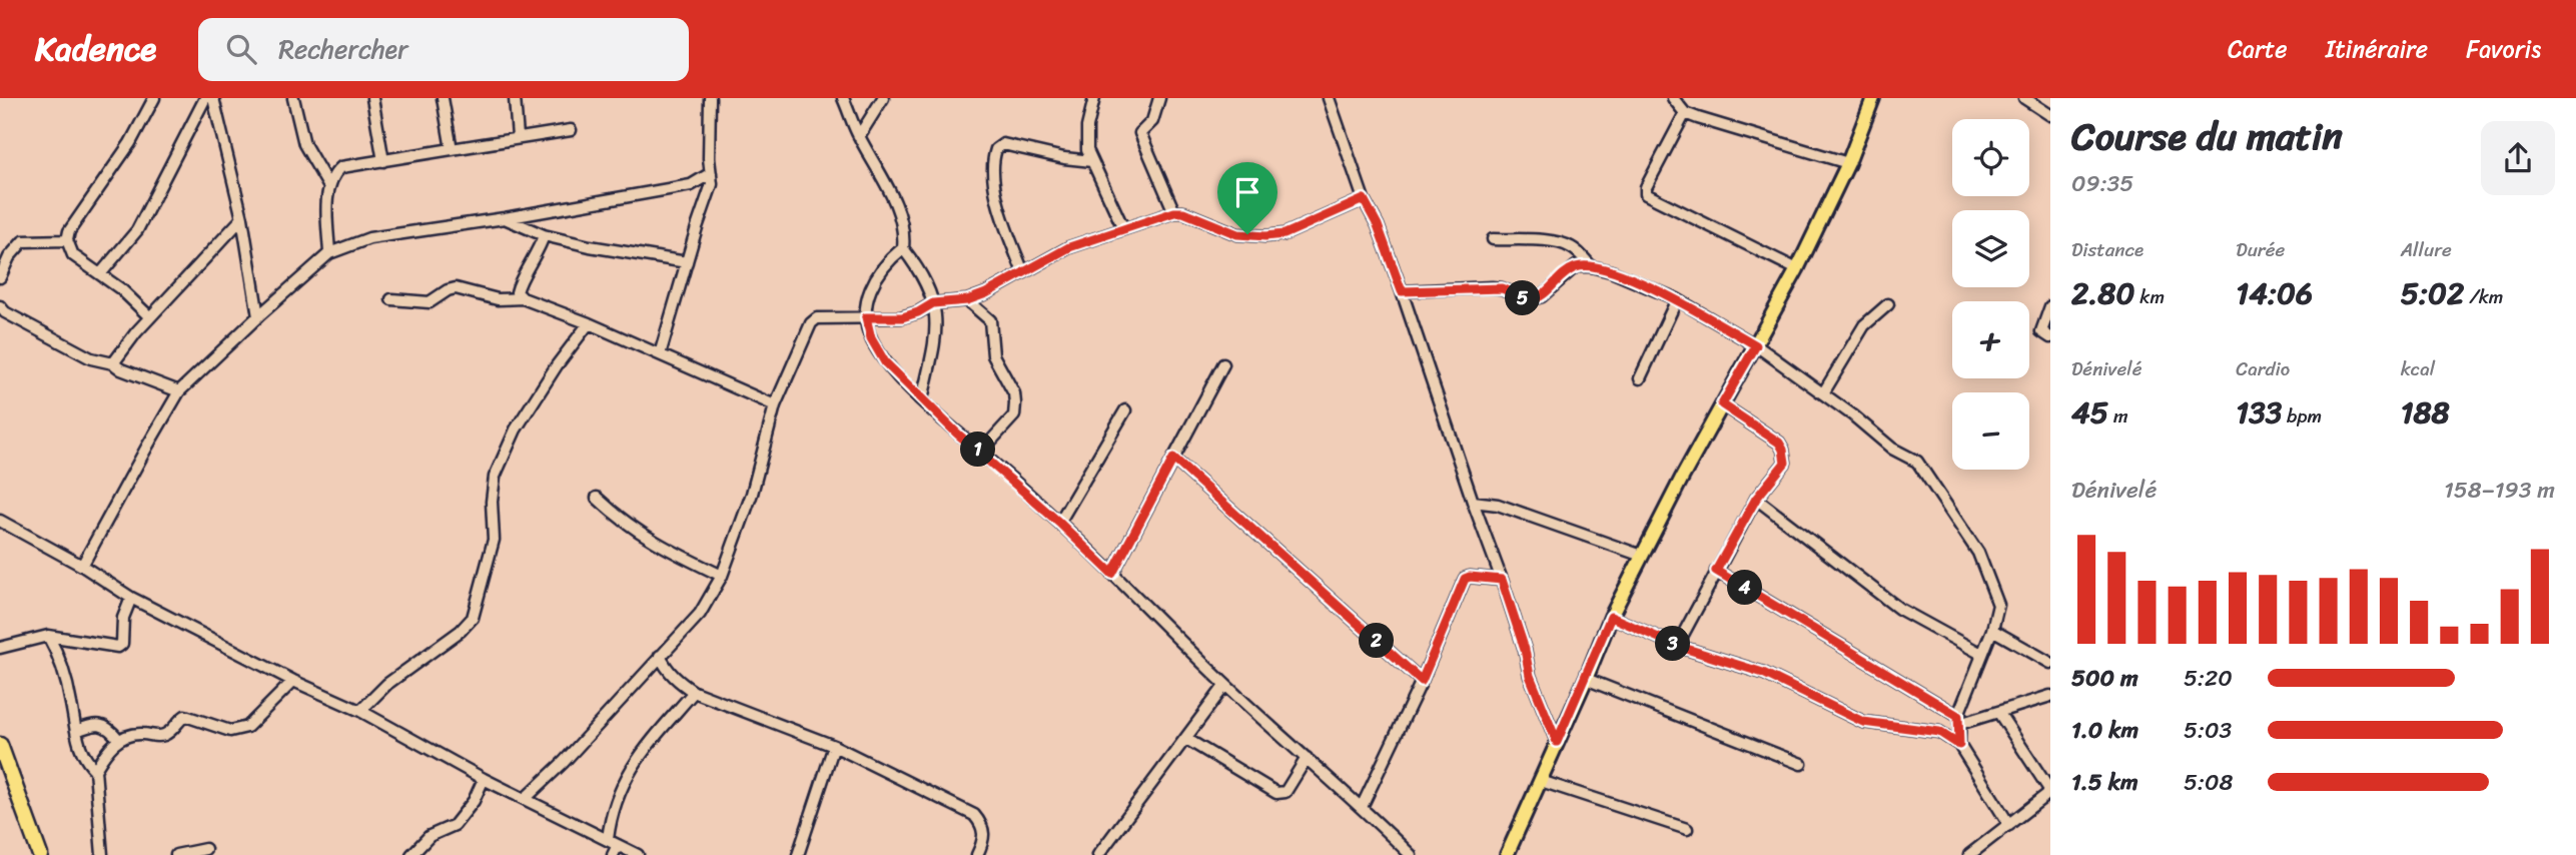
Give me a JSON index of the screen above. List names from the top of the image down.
{
  "page": {
    "header": "Kadence",
    "search": "Rechercher",
    "nav": ["Carte", "Itinéraire", "Favoris"],
    "heading": ["Course du matin", "09:35"],
    "map_buttons": ["+", "−"],
    "stats": [
      ["Distance", "2.80 km"],
      ["Durée", "14:06"],
      ["Allure", "5:02 /km"],
      ["Dénivelé", "45 m"],
      ["Cardio", "133 bpm"],
      ["kcal", "188"]
    ],
    "pins": [
      "5",
      "1",
      "4",
      "2",
      "3"
    ],
    "chart": ["Dénivelé", "158–193 m"],
    "list": [
      {
        "name": "500 m",
        "note": "5:20"
      },
      {
        "name": "1.0 km",
        "note": "5:03"
      },
      {
        "name": "1.5 km",
        "note": "5:08"
      }
    ]
  }
}
